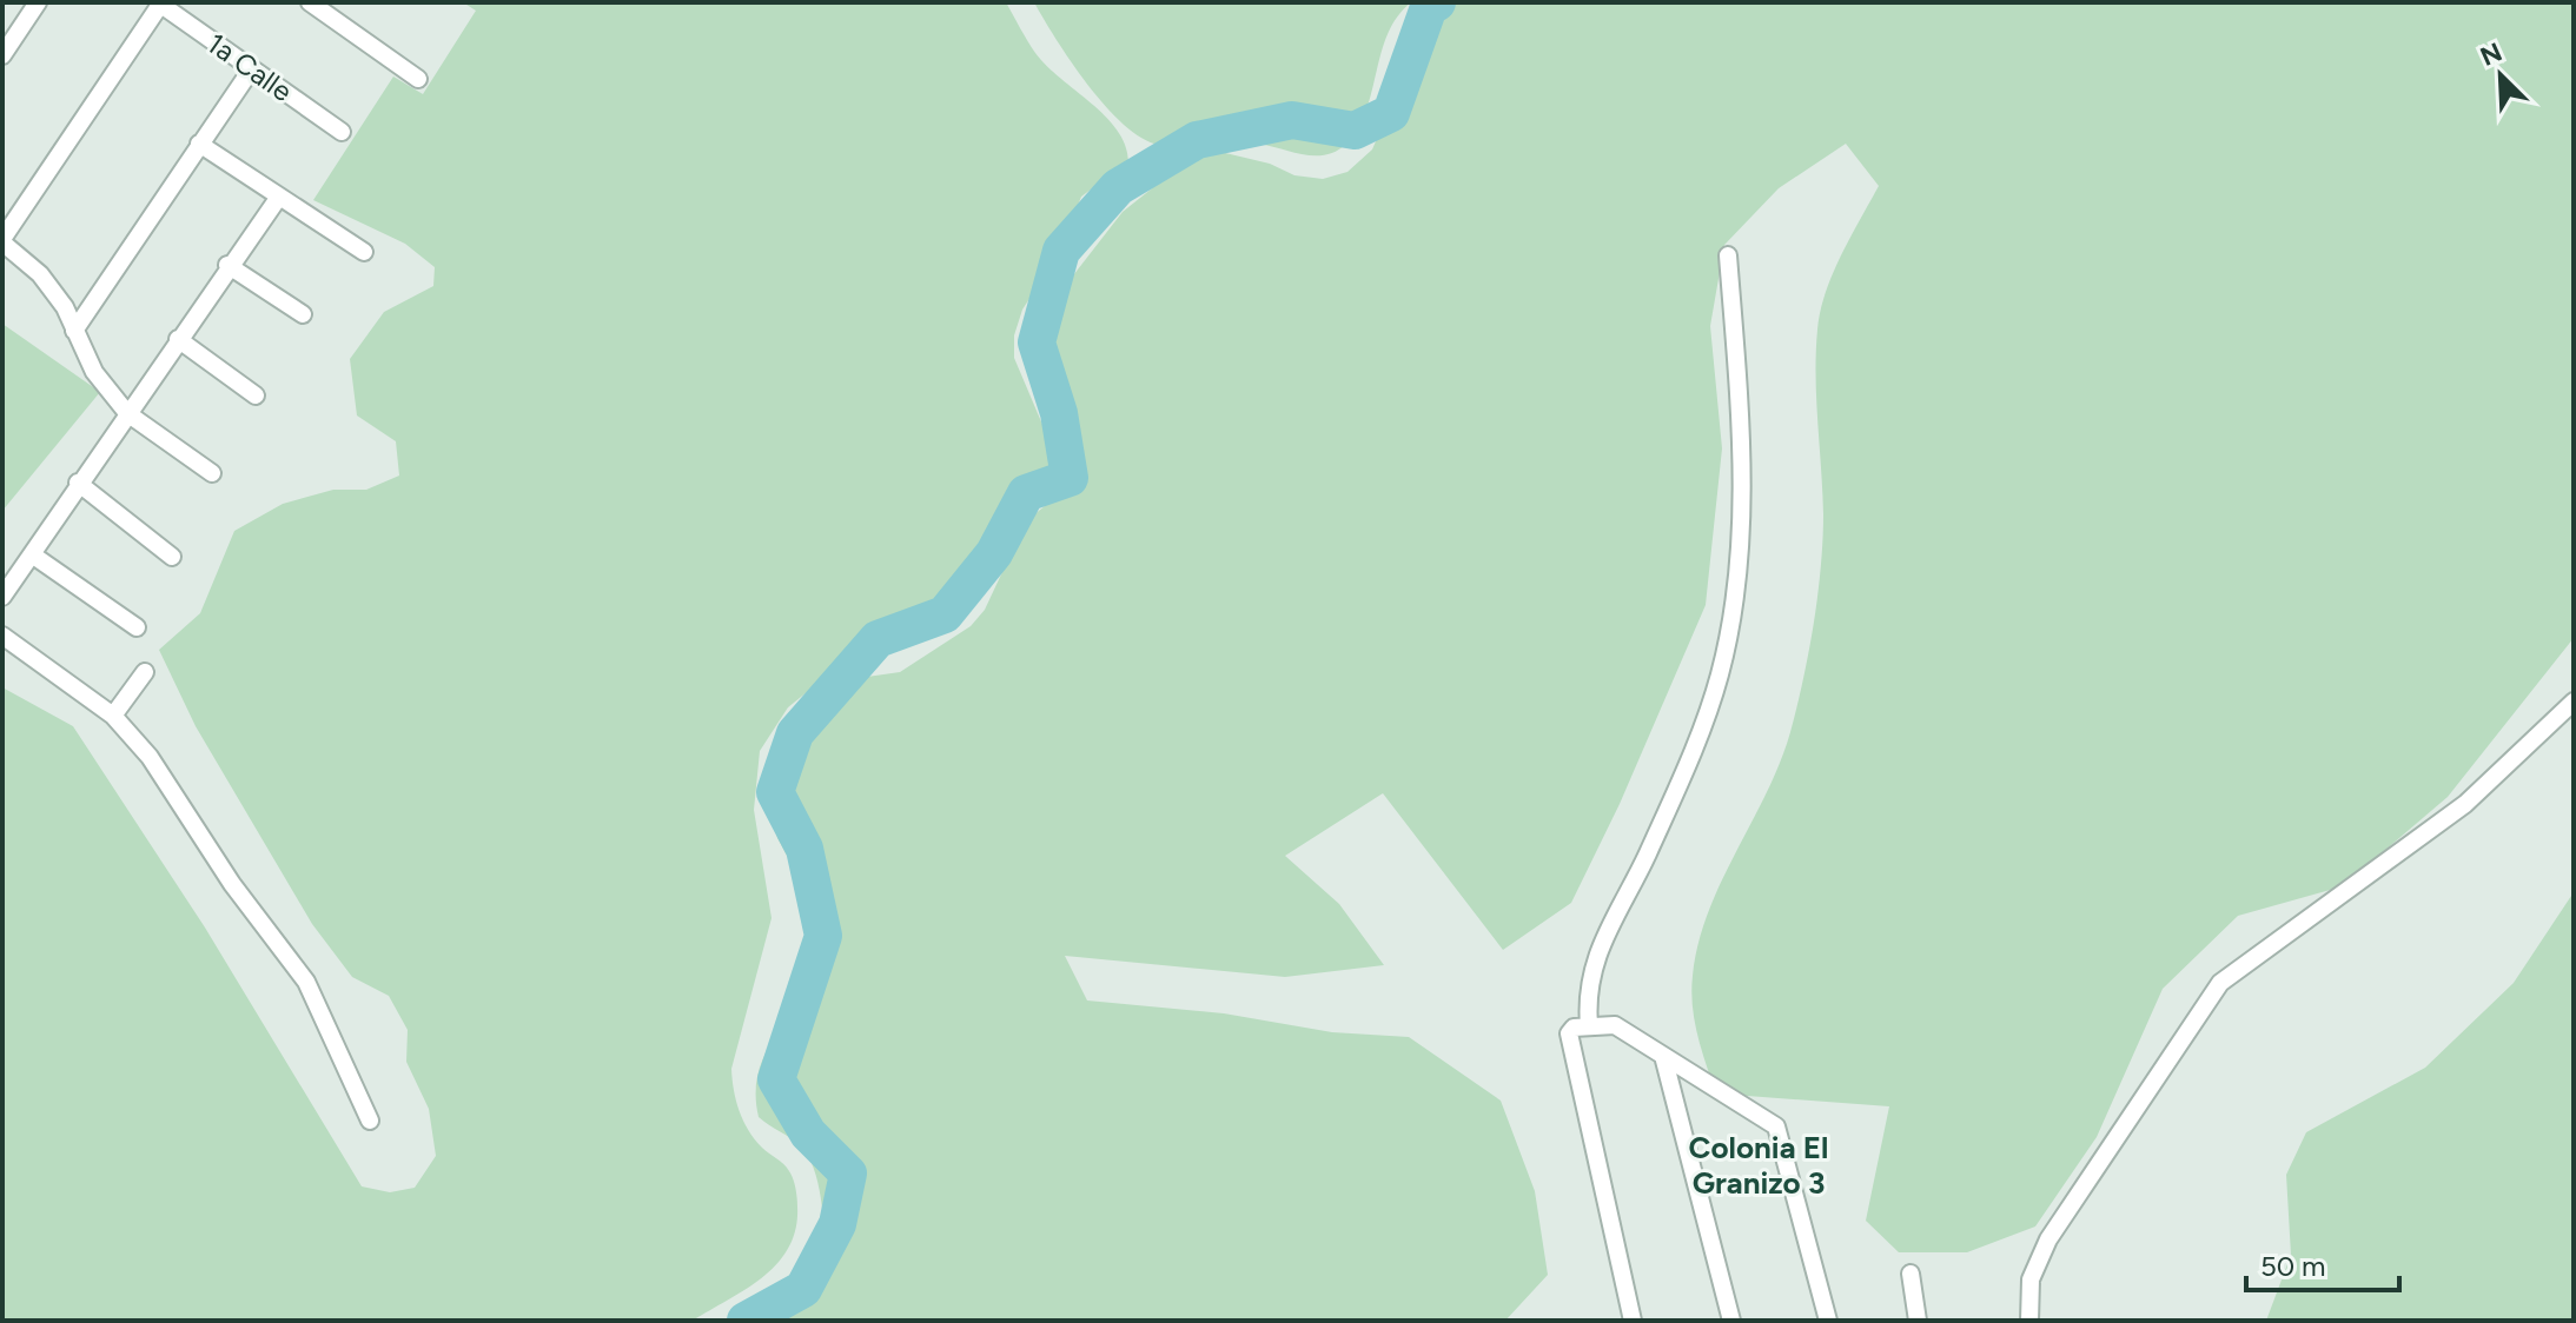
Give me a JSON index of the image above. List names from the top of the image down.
{
  "streets": {
    "street": ["1a Calle"]
  },
  "districts": ["Colonia El Granizo 3"],
  "scale_bar": "50 m",
  "north": "top left"
}
